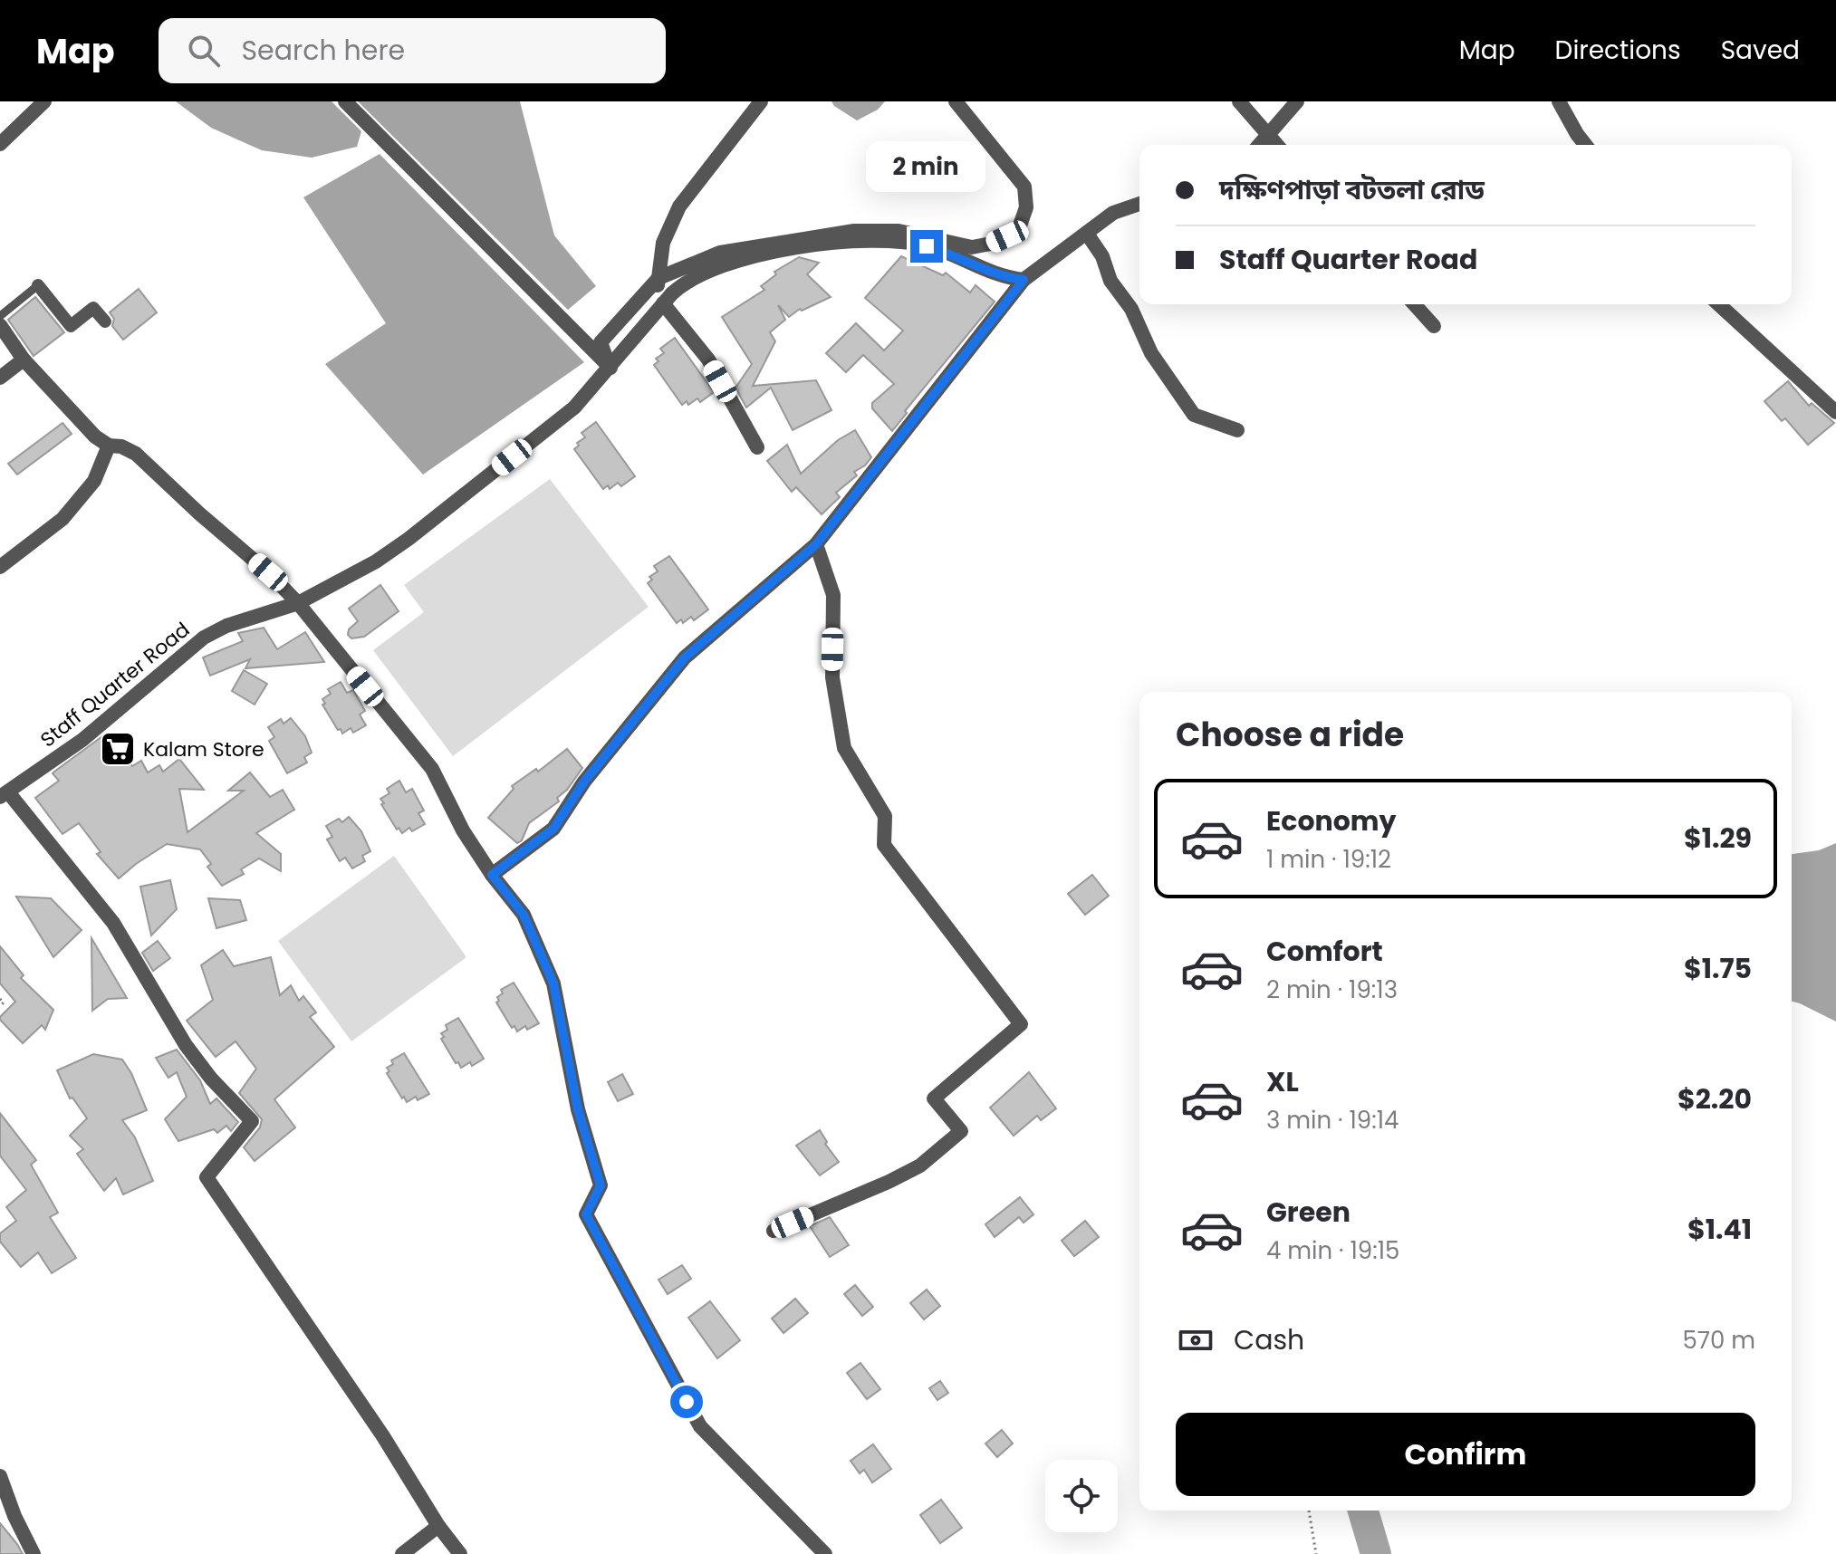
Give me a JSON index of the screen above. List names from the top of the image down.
{
  "streets": {
    "street": ["Staff Quarter Road"]
  },
  "places": {
    "supermarket": ["Kalam Store"]
  },
  "page": {
    "header": "Map",
    "search": "Search here",
    "nav": ["Map", "Directions", "Saved"],
    "bubble": "2 min",
    "banner": ["দক্ষিণপাড়া বটতলা রোড", "Staff Quarter Road"],
    "heading": "Choose a ride",
    "list": [
      {
        "name": "Economy",
        "note": "1 min · 19:12",
        "value": "$1.29"
      },
      {
        "name": "Comfort",
        "note": "2 min · 19:13",
        "value": "$1.75"
      },
      {
        "name": "XL",
        "note": "3 min · 19:14",
        "value": "$2.20"
      },
      {
        "name": "Green",
        "note": "4 min · 19:15",
        "value": "$1.41"
      }
    ],
    "pay": ["Cash", "570 m"],
    "buttons": "Confirm"
  }
}
